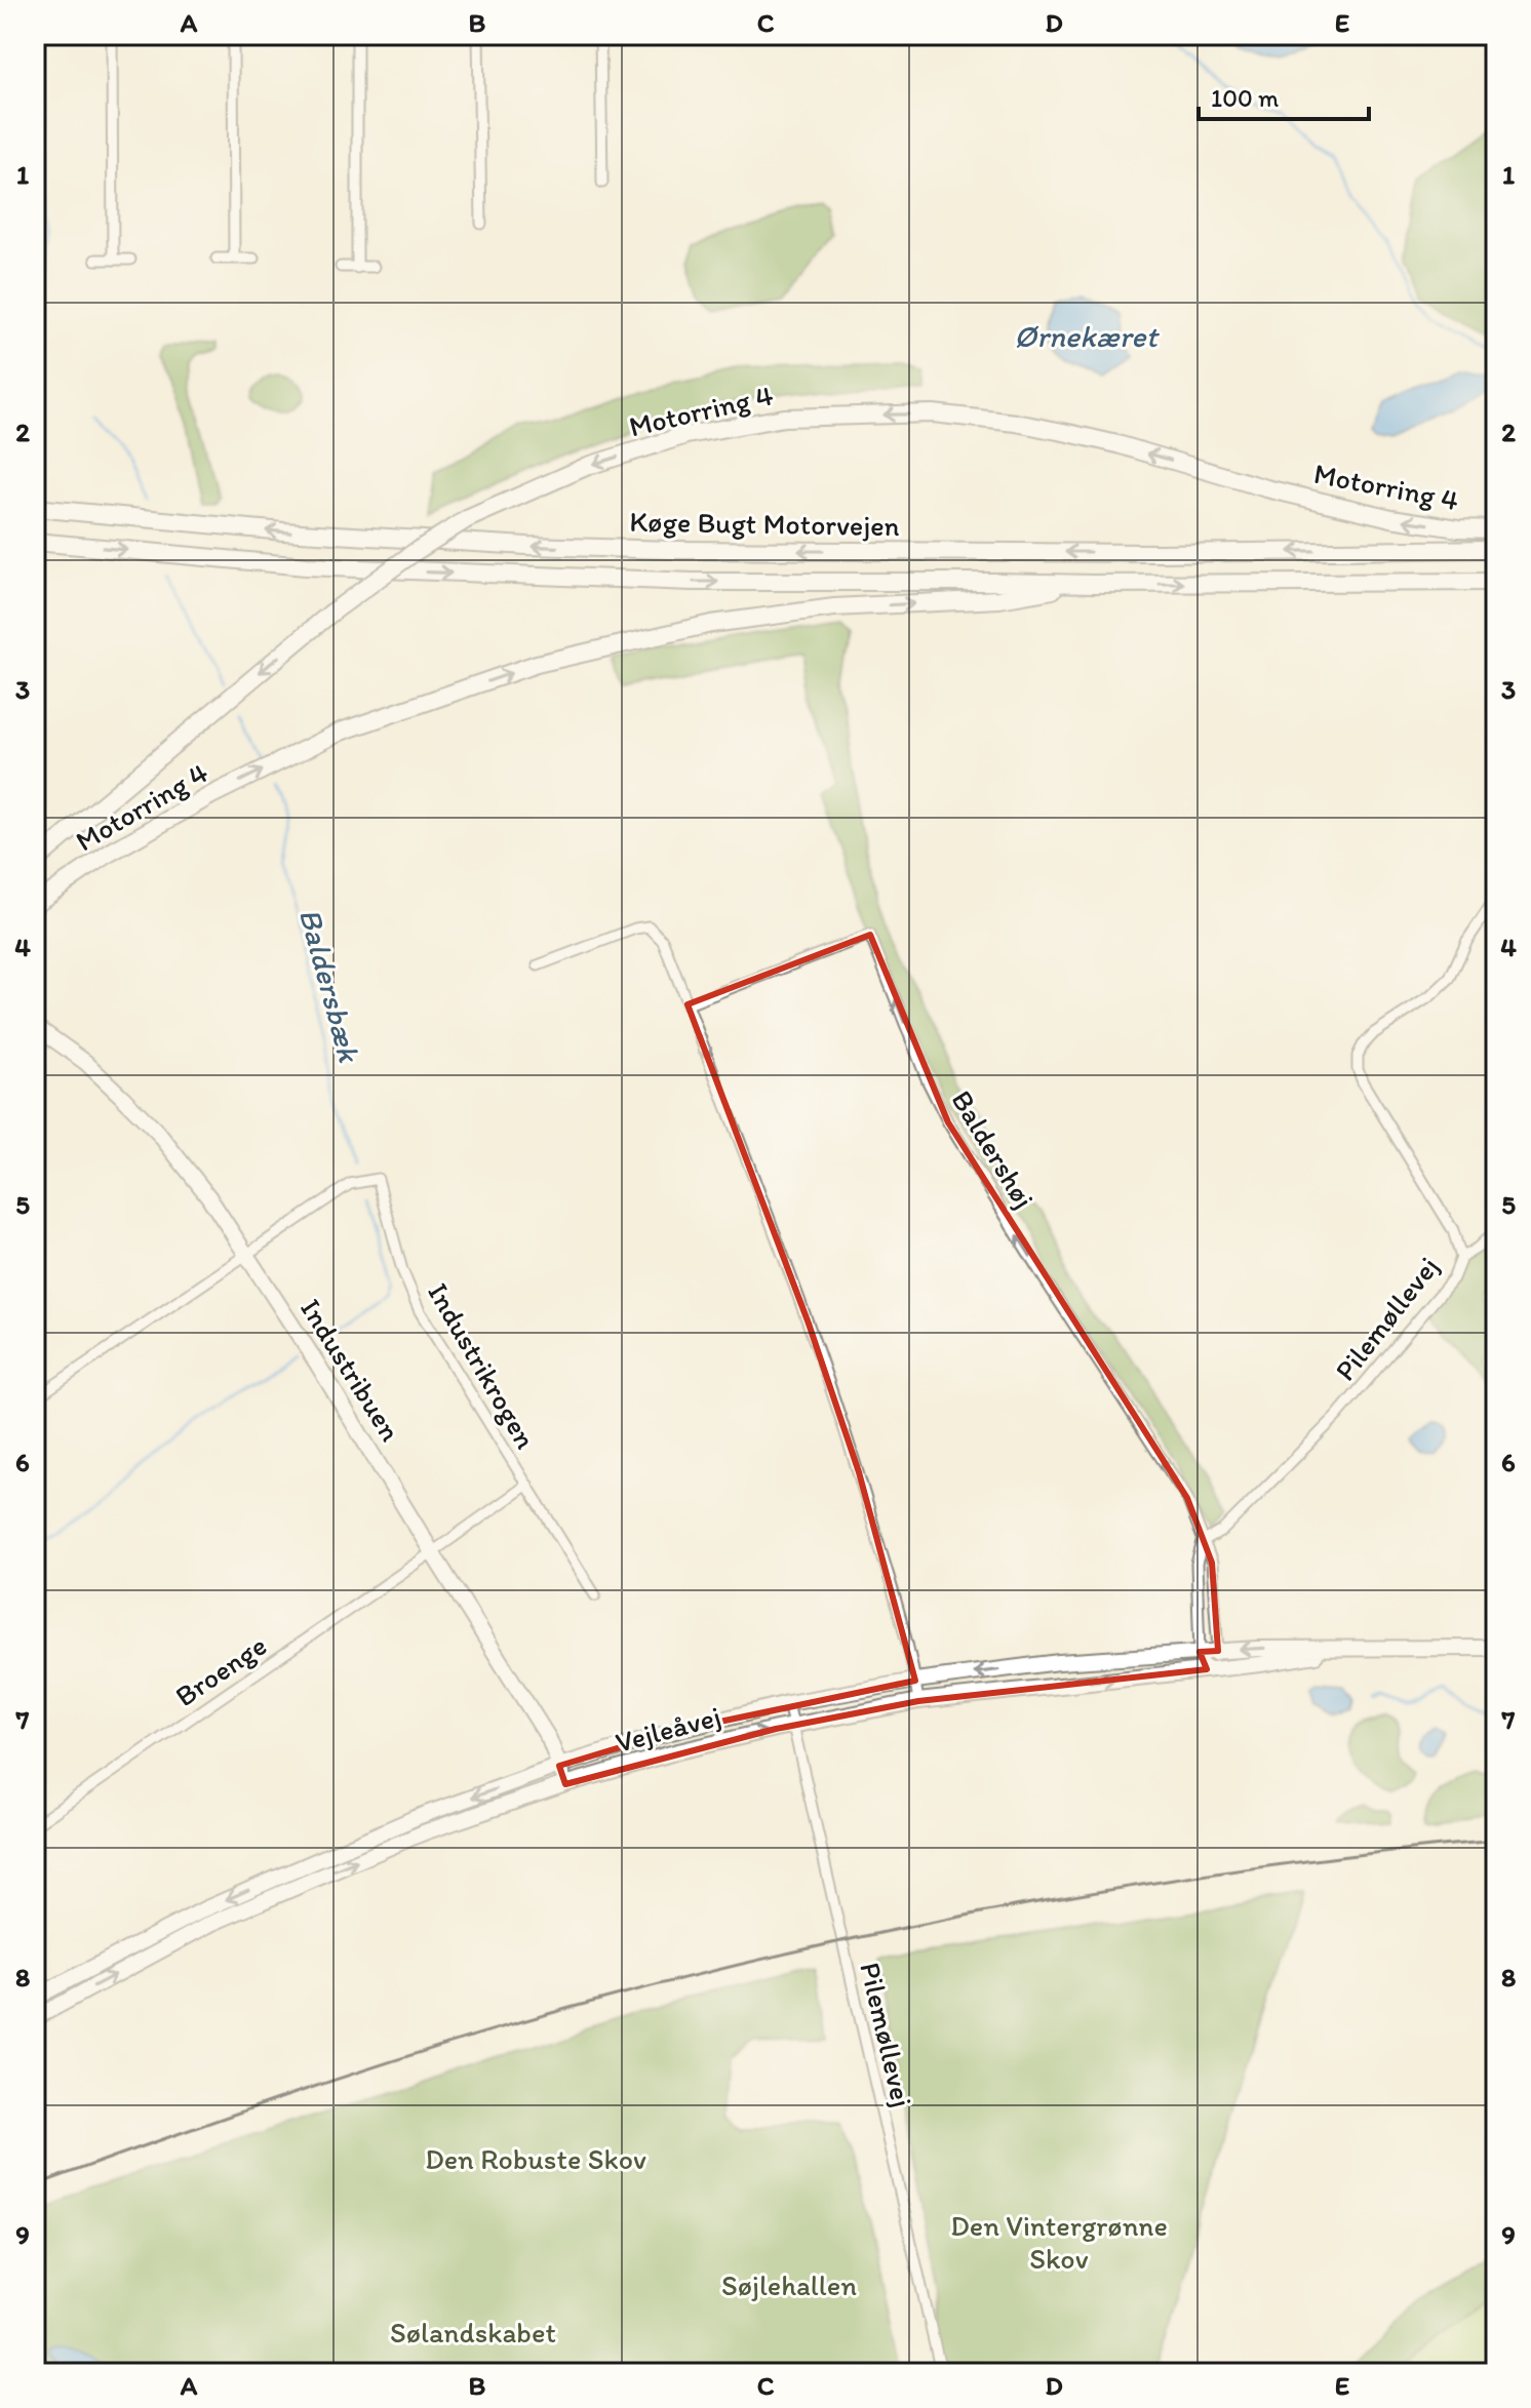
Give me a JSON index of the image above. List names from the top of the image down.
{
  "streets": {
    "highway": ["Motorring 4", "Køge Bugt Motorvejen"],
    "street": [
      "Baldershøj",
      "Pilemøllevej",
      "Industrikrogen",
      "Industribuen",
      "Broenge",
      "Vejleåvej"
    ]
  },
  "crossings": [
    ["Motorring 4", "Køge Bugt Motorvejen"],
    ["Baldershøj", "Pilemøllevej"],
    ["Baldershøj", "Vejleåvej"],
    ["Pilemøllevej", "Vejleåvej"],
    ["Industrikrogen", "Industribuen"],
    ["Industrikrogen", "Broenge"],
    ["Industribuen", "Broenge"],
    ["Industribuen", "Vejleåvej"]
  ],
  "one_way": ["Baldershøj"],
  "water": ["Ørnekæret", "Baldersbæk"],
  "parks": [
    "Den Robuste Skov",
    "Den Vintergrønne Skov",
    "Søjlehallen",
    "Sølandskabet"
  ],
  "scale_bar": "100 m",
  "grid": {
    "columns": [
      "A",
      "B",
      "C",
      "D",
      "E"
    ],
    "rows": [
      "1",
      "2",
      "3",
      "4",
      "5",
      "6",
      "7",
      "8",
      "9"
    ]
  }
}
